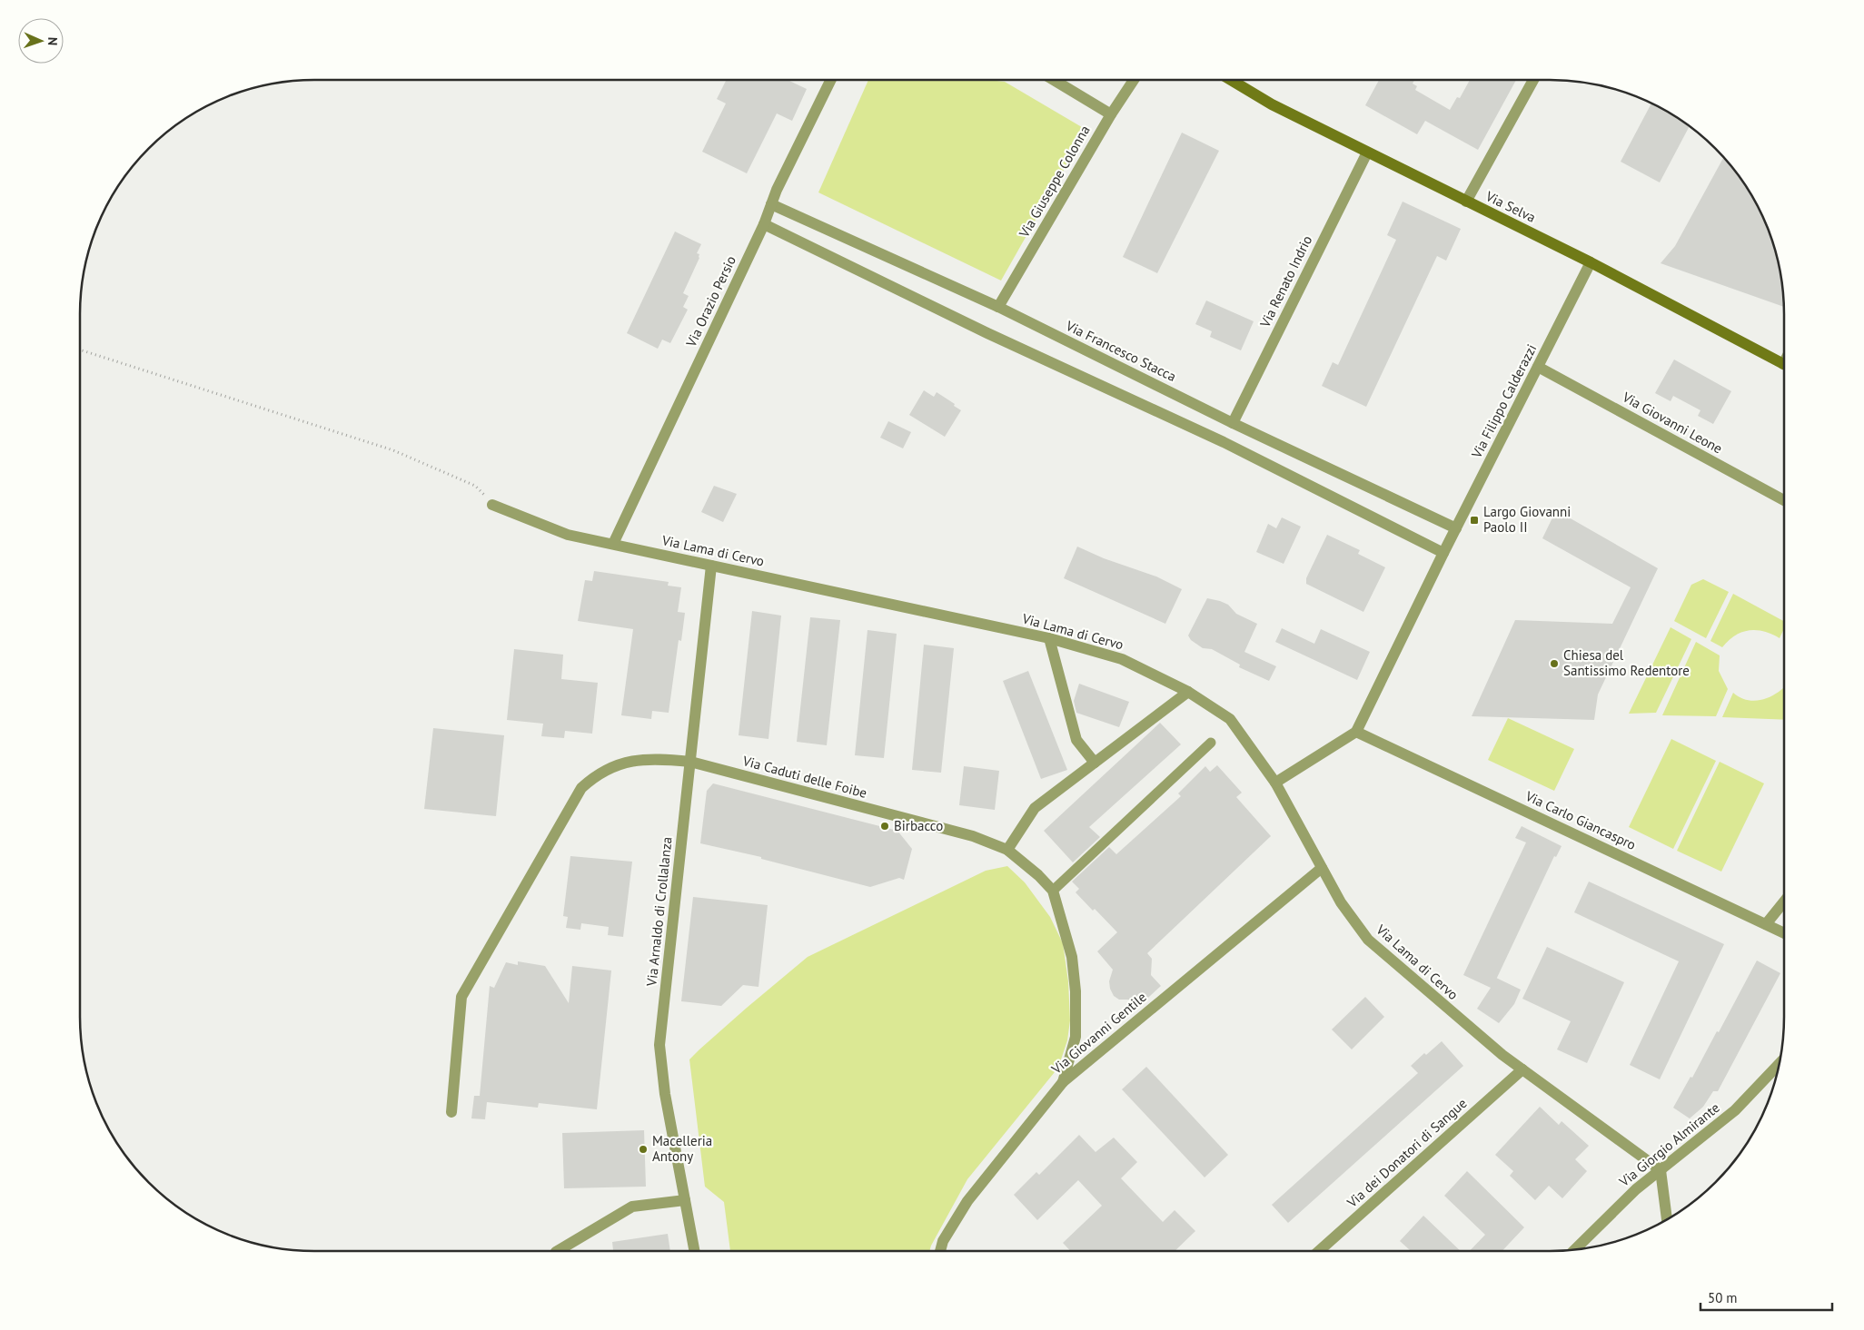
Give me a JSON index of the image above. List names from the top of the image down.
{
  "streets": {
    "street": [
      "Via Giuseppe Colonna",
      "Via Selva",
      "Via Renato Indrio",
      "Via Orazio Persio",
      "Via Francesco Stacca",
      "Via Filippo Calderazzi",
      "Via Giovanni Leone",
      "Via Lama di Cervo",
      "Via Caduti delle Foibe",
      "Via Carlo Giancaspro",
      "Via Arnaldo di Crollalanza",
      "Via Giovanni Gentile",
      "Via Giorgio Almirante",
      "Via dei Donatori di Sangue"
    ]
  },
  "crossings": [
    ["Via Giuseppe Colonna", "Via Francesco Stacca"],
    ["Via Selva", "Via Renato Indrio"],
    ["Via Selva", "Via Filippo Calderazzi"],
    ["Via Renato Indrio", "Via Francesco Stacca"],
    ["Via Orazio Persio", "Via Francesco Stacca"],
    ["Via Orazio Persio", "Via Lama di Cervo"],
    ["Via Francesco Stacca", "Via Filippo Calderazzi"],
    ["Via Filippo Calderazzi", "Via Giovanni Leone"],
    ["Via Lama di Cervo", "Via Arnaldo di Crollalanza"],
    ["Via Lama di Cervo", "Via Giovanni Gentile"],
    ["Via Lama di Cervo", "Via Giorgio Almirante"],
    ["Via Lama di Cervo", "Via dei Donatori di Sangue"],
    ["Via Caduti delle Foibe", "Via Arnaldo di Crollalanza"],
    ["Via Caduti delle Foibe", "Via Giovanni Gentile"]
  ],
  "places": {
    "transit": ["Largo Giovanni Paolo II"],
    "other": ["Chiesa del Santissimo Redentore", "Birbacco", "Macelleria Antony"]
  },
  "scale_bar": "50 m",
  "north": "right"
}
